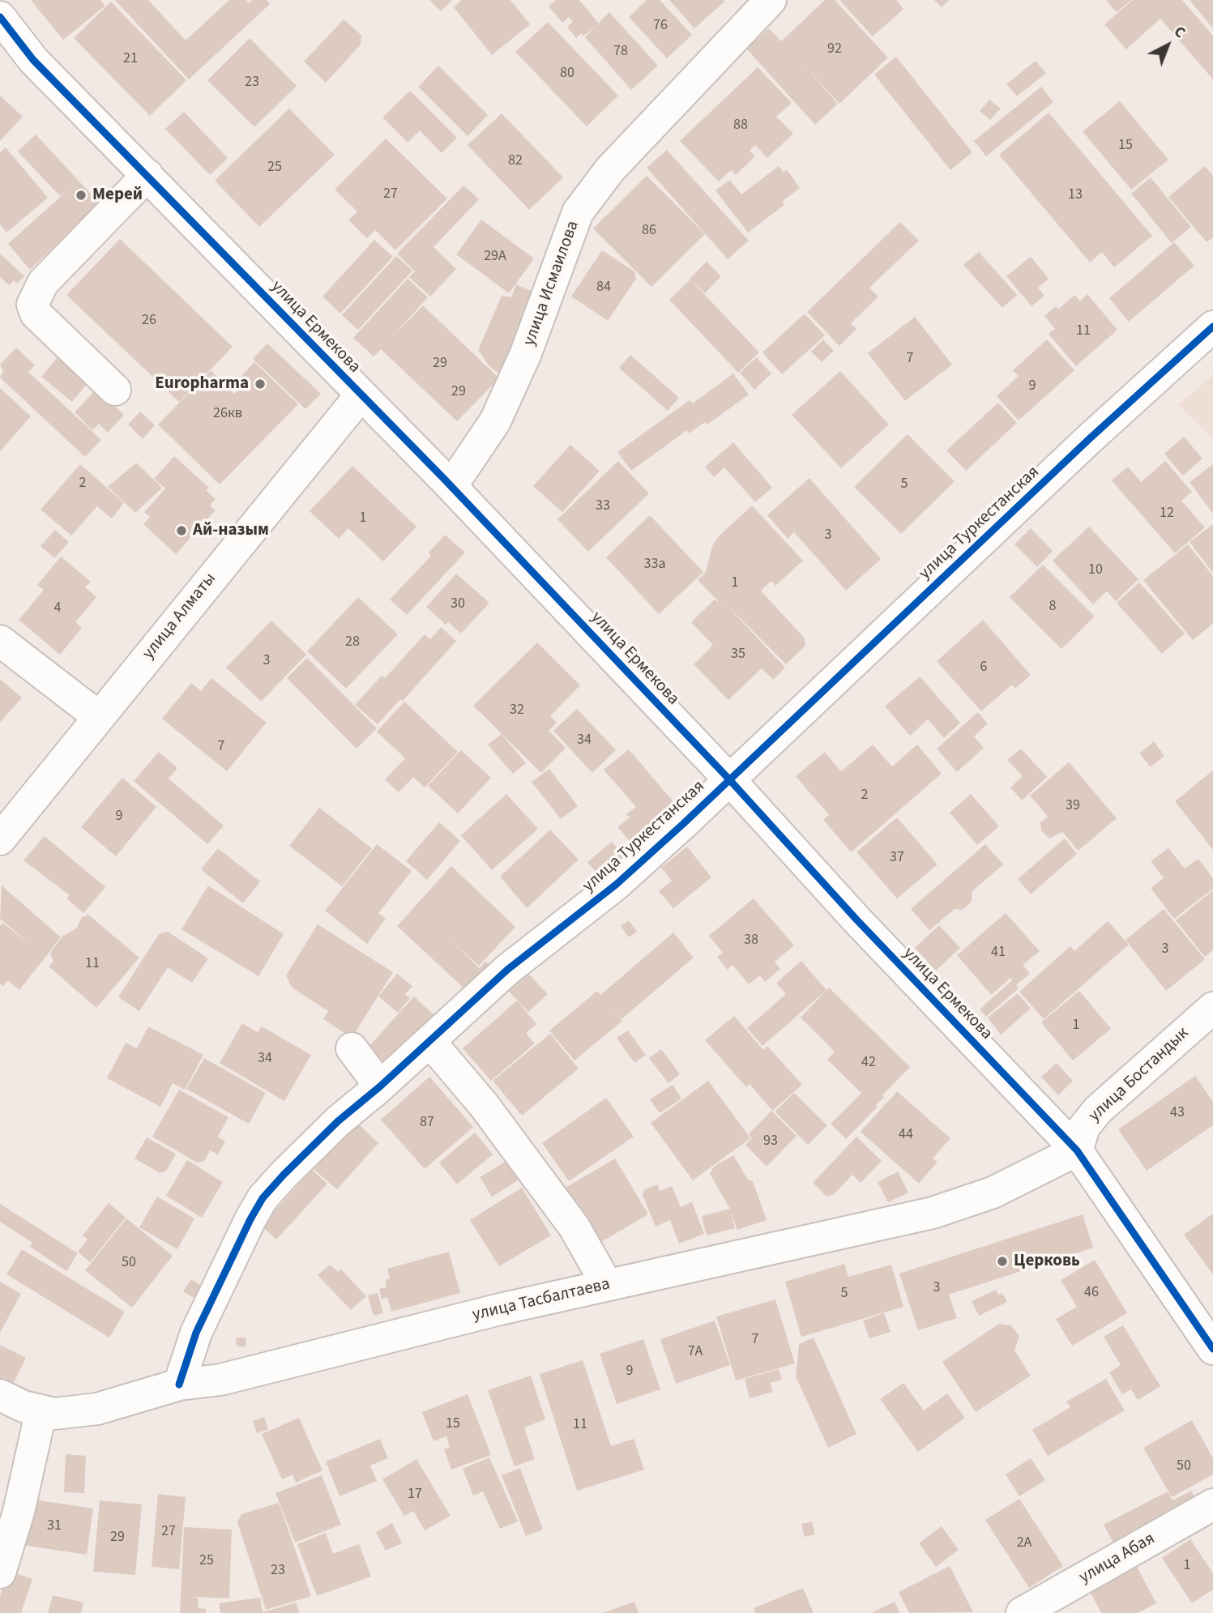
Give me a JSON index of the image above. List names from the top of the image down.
{
  "streets": {
    "street": [
      "улица Исмаилова",
      "улица Ермекова",
      "улица Туркестанская",
      "улица Алматы",
      "улица Бостандык",
      "улица Тасбалтаева",
      "улица Абая"
    ]
  },
  "crossings": [
    ["улица Исмаилова", "улица Ермекова"],
    ["улица Ермекова", "улица Туркестанская"],
    ["улица Ермекова", "улица Алматы"],
    ["улица Ермекова", "улица Бостандык"],
    ["улица Ермекова", "улица Тасбалтаева"],
    ["улица Туркестанская", "улица Тасбалтаева"],
    ["улица Бостандык", "улица Тасбалтаева"]
  ],
  "places": [
    "Мерей",
    "Europharma",
    "Ай-назым",
    "Церковь"
  ],
  "house_numbers": [
    "76",
    "92",
    "78",
    "21",
    "80",
    "23",
    "88",
    "15",
    "82",
    "25",
    "27",
    "13",
    "86",
    "29А",
    "84",
    "26",
    "11",
    "7",
    "29",
    "9",
    "29",
    "26кв",
    "2",
    "5",
    "33",
    "12",
    "1",
    "3",
    "33а",
    "10",
    "1",
    "30",
    "8",
    "4",
    "28",
    "35",
    "3",
    "6",
    "32",
    "34",
    "7",
    "2",
    "39",
    "9",
    "37",
    "38",
    "3",
    "41",
    "11",
    "1",
    "34",
    "42",
    "43",
    "87",
    "44",
    "93",
    "50",
    "3",
    "46",
    "5",
    "7",
    "7А",
    "9",
    "15",
    "11",
    "50",
    "17",
    "31",
    "27",
    "29",
    "2А",
    "25",
    "1",
    "23"
  ],
  "north": "top right"
}
